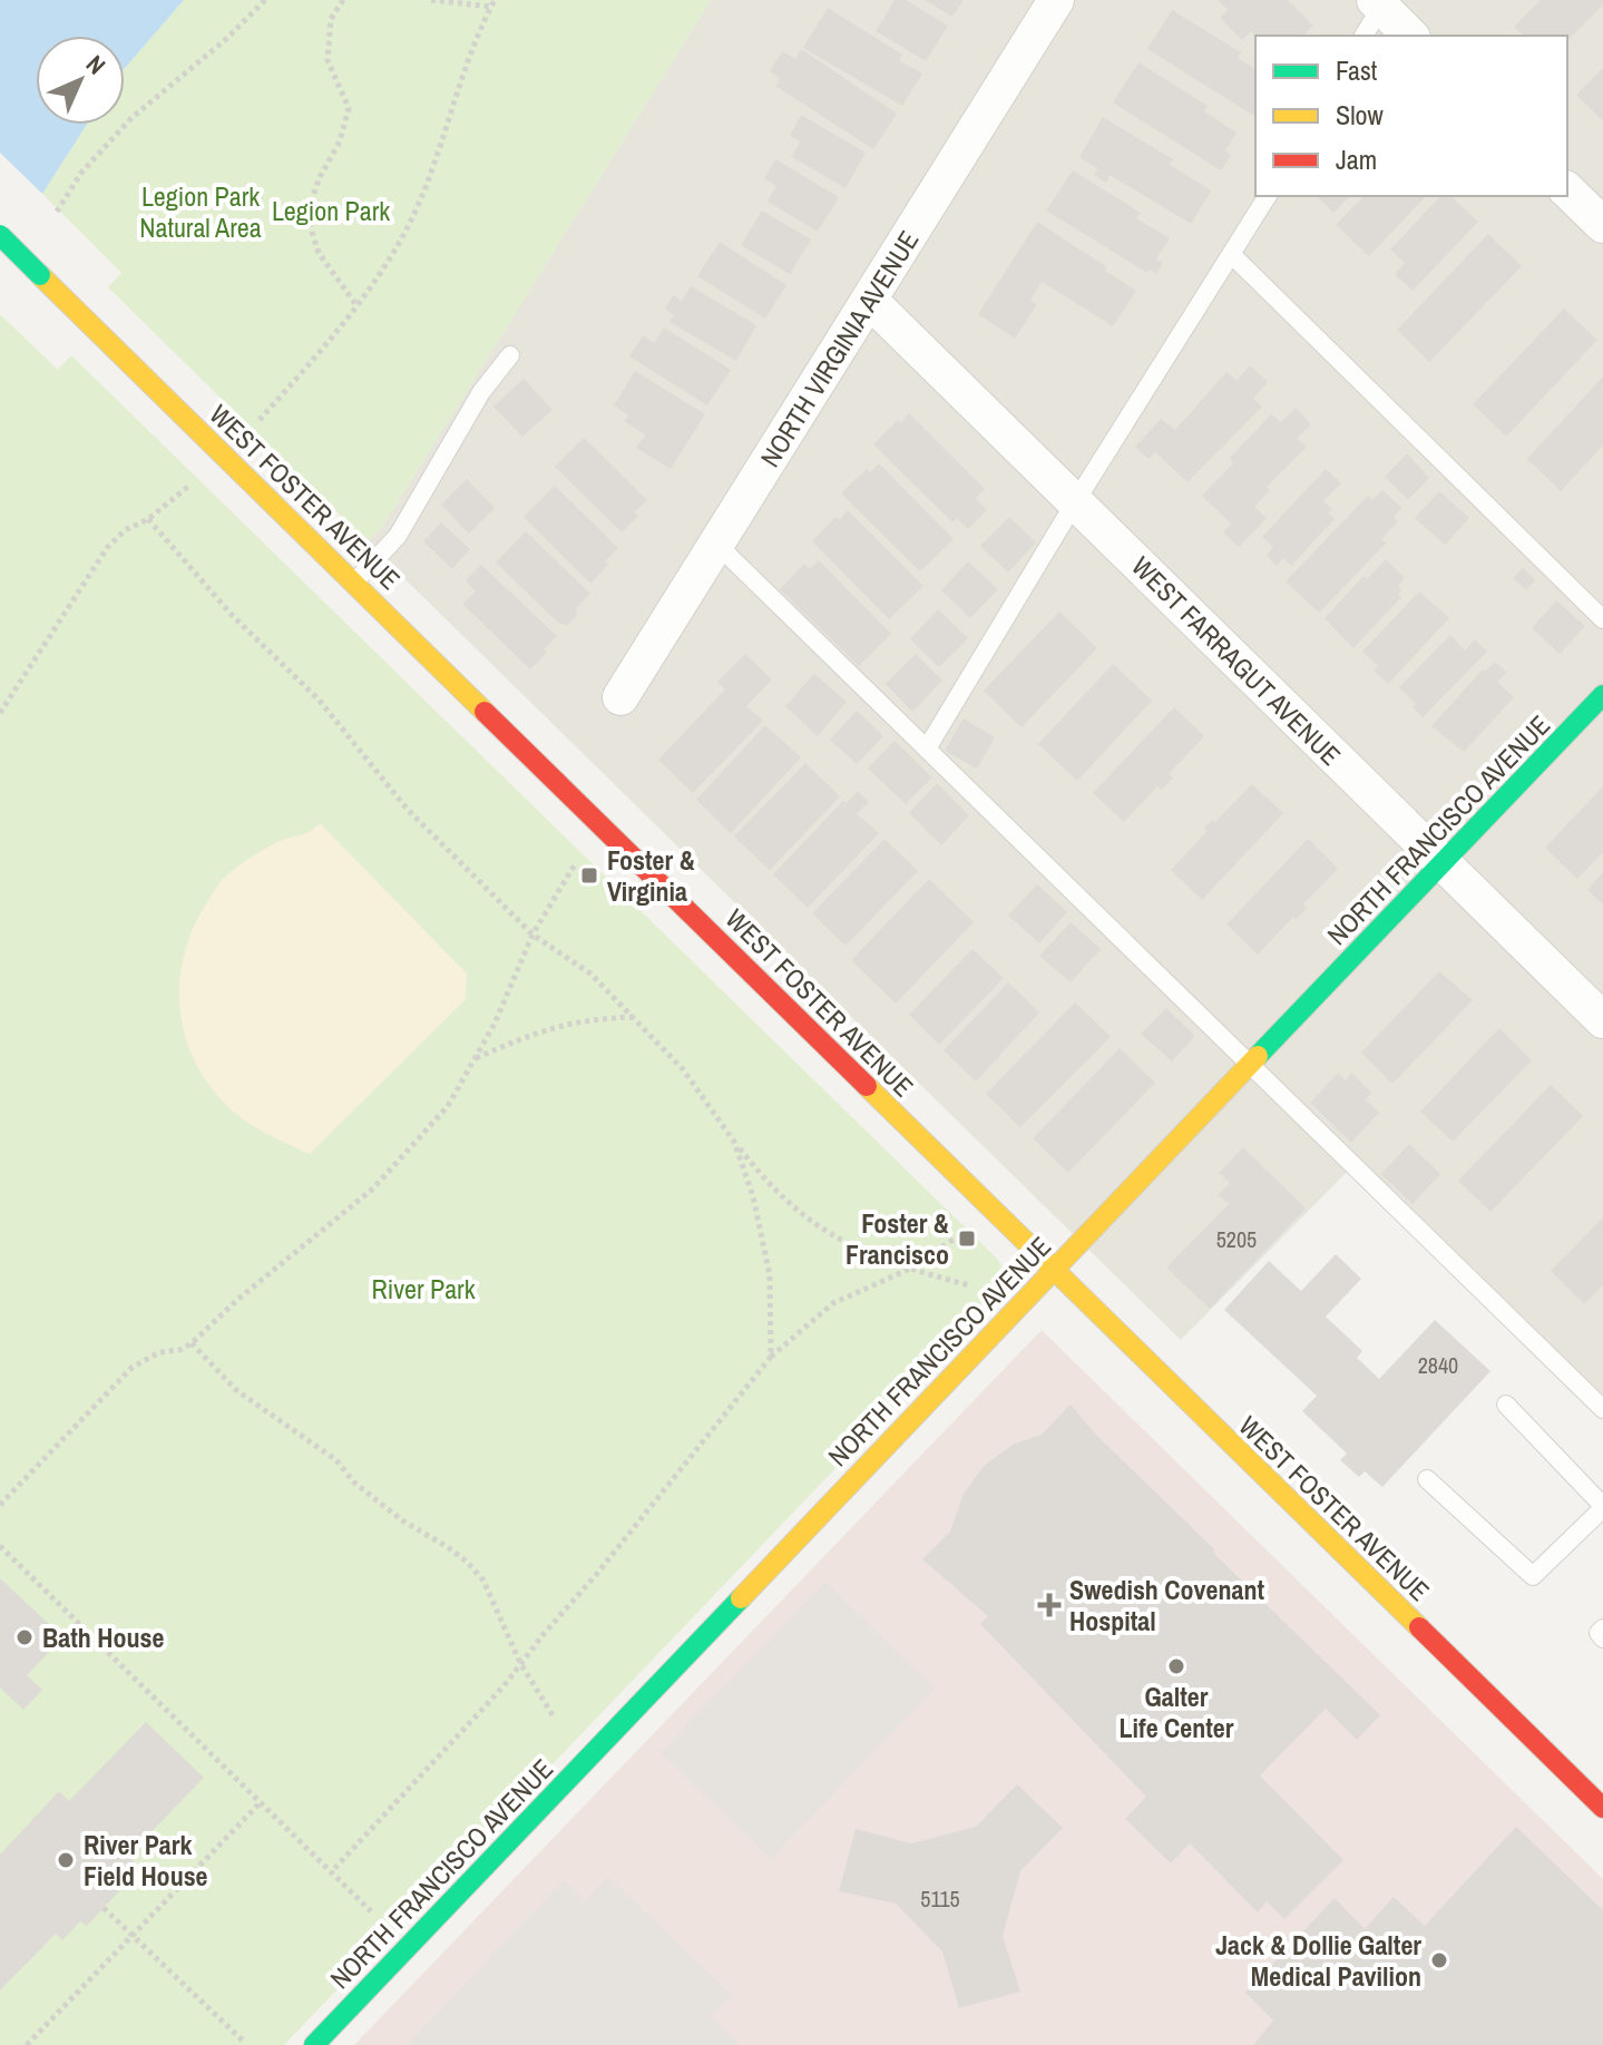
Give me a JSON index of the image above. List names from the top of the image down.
{
  "streets": {
    "main road": ["WEST FOSTER AVENUE", "NORTH FRANCISCO AVENUE"],
    "street": ["NORTH VIRGINIA AVENUE", "WEST FARRAGUT AVENUE"]
  },
  "crossings": [
    ["NORTH VIRGINIA AVENUE", "WEST FARRAGUT AVENUE"],
    ["WEST FOSTER AVENUE", "NORTH FRANCISCO AVENUE"],
    ["WEST FARRAGUT AVENUE", "NORTH FRANCISCO AVENUE"]
  ],
  "parks": ["Legion Park Natural Area", "Legion Park", "River Park"],
  "places": {
    "transit": ["Foster & Virginia", "Foster & Francisco"],
    "health": ["Swedish Covenant Hospital"],
    "other": [
      "Bath House",
      "Galter Life Center",
      "River Park Field House",
      "Jack & Dollie Galter Medical Pavilion"
    ]
  },
  "house_numbers": ["5205", "2840", "5115"],
  "legend": ["Fast", "Slow", "Jam"],
  "north": "top right"
}
